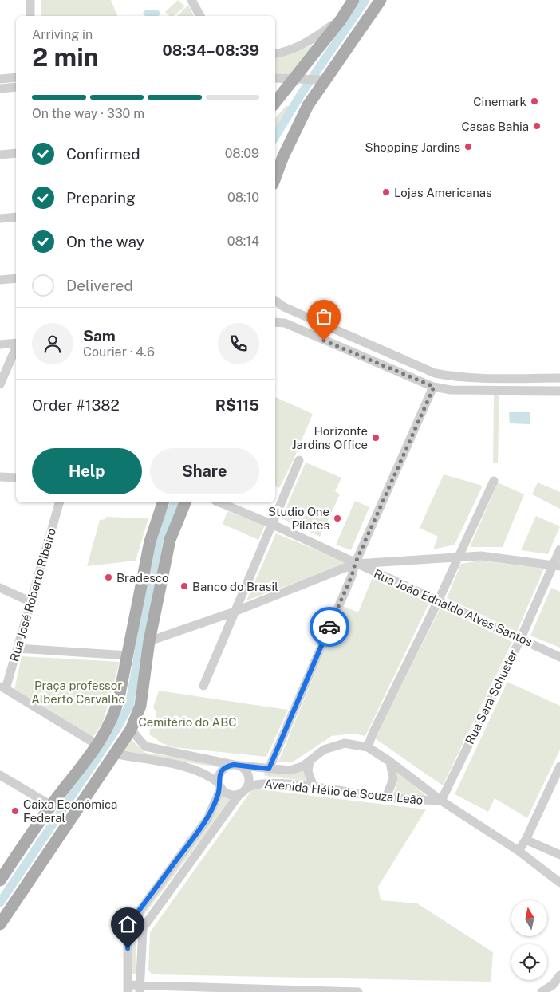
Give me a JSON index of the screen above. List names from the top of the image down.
{
  "streets": {
    "street": [
      "Rua José Roberto Ribeiro",
      "Rua João Ednaldo Alves Santos",
      "Rua Sara Schuster",
      "Avenida Hélio de Souza Leão"
    ]
  },
  "crossings": [
    ["Rua João Ednaldo Alves Santos", "Rua Sara Schuster"],
    ["Rua Sara Schuster", "Avenida Hélio de Souza Leão"]
  ],
  "parks": ["Praça professor Alberto Carvalho", "Cemitério do ABC"],
  "places": [
    "Cinemark",
    "Casas Bahia",
    "Shopping Jardins",
    "Lojas Americanas",
    "Horizonte Jardins Office",
    "Studio One Pilates",
    "Bradesco",
    "Banco do Brasil",
    "Caixa Econômica Federal"
  ],
  "north": "top",
  "page": {
    "heading": ["2 min", "Arriving in", "08:34–08:39"],
    "panel": [
      "Sam",
      "Courier · 4.6",
      "Order #1382",
      "R$115"
    ],
    "bar": "On the way · 330 m",
    "list": [
      ["Confirmed", "08:09"],
      ["Preparing", "08:10"],
      ["On the way", "08:14"],
      "Delivered"
    ],
    "buttons": ["Help", "Share"]
  }
}
